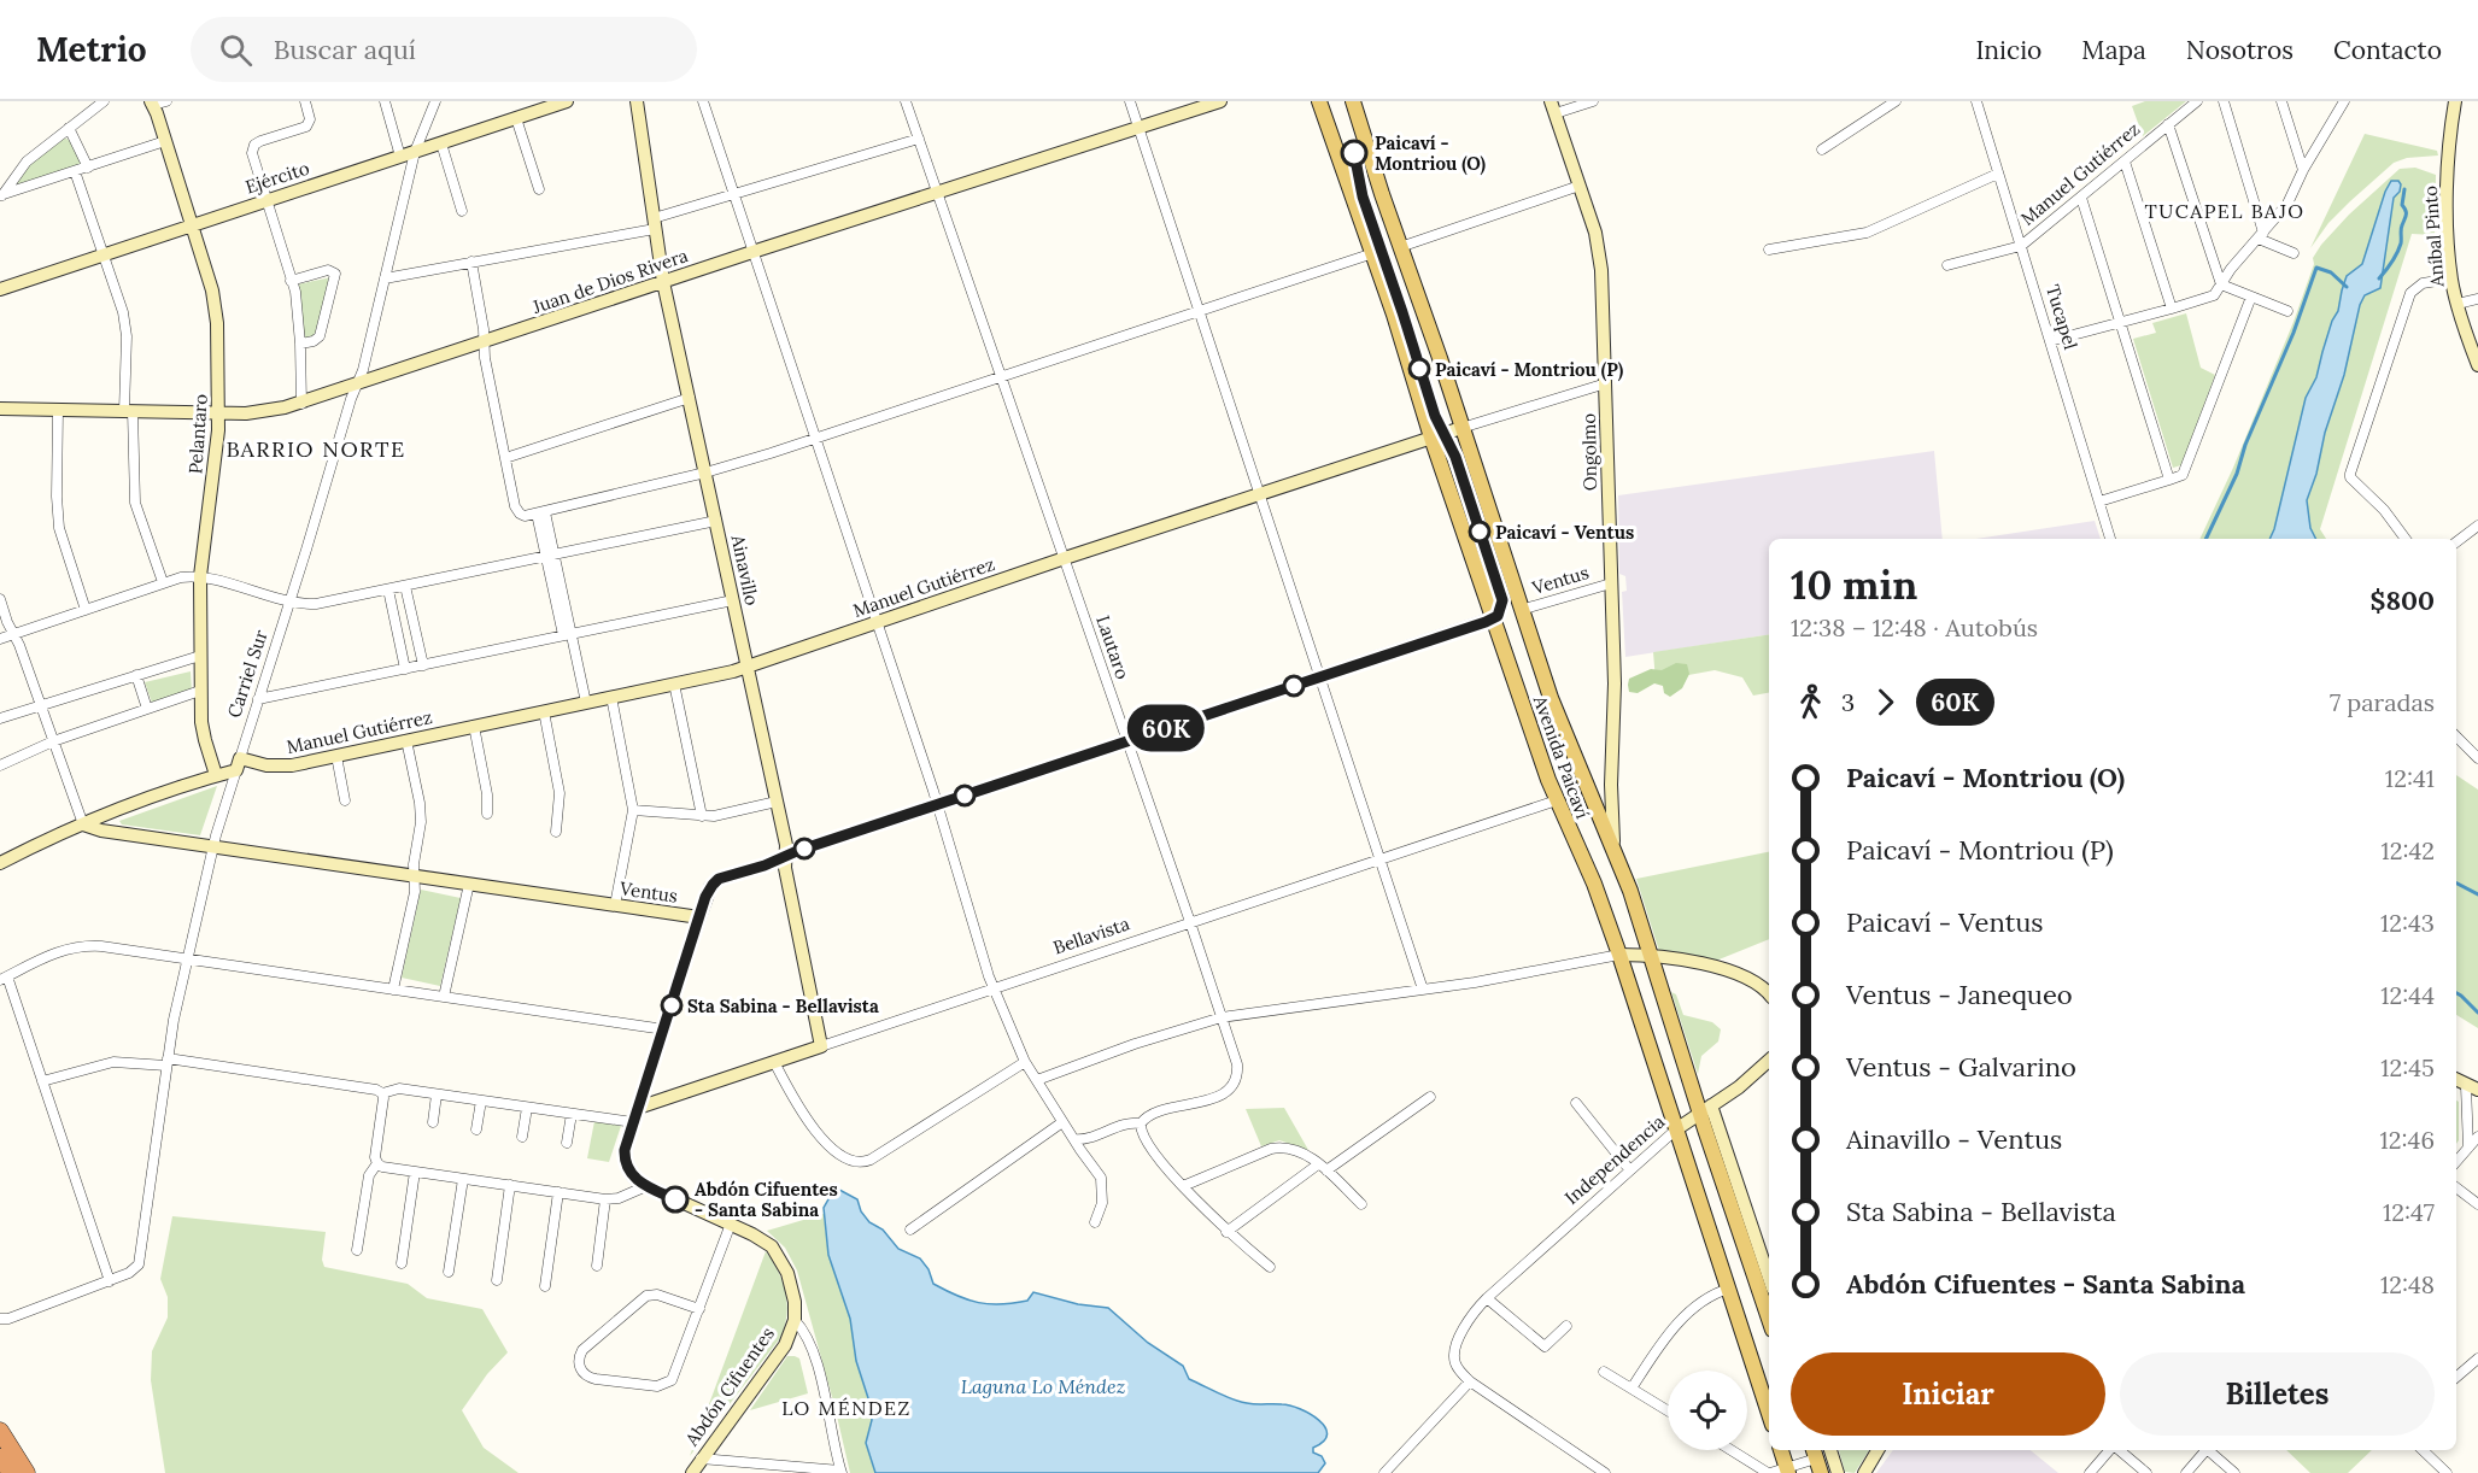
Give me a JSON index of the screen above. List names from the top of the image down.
{
  "streets": {
    "main road": ["Avenida Paicaví"],
    "street": [
      "Manuel Gutiérrez",
      "Ejército",
      "Aníbal Pinto",
      "Juan de Dios Rivera",
      "Tucapel",
      "Pelantaro",
      "Ongolmo",
      "Ainavillo",
      "Ventus",
      "Lautaro",
      "Carriel Sur",
      "Bellavista",
      "Independencia",
      "Abdón Cifuentes"
    ]
  },
  "crossings": [
    ["Manuel Gutiérrez", "Tucapel"],
    ["Manuel Gutiérrez", "Pelantaro"],
    ["Manuel Gutiérrez", "Ongolmo"],
    ["Manuel Gutiérrez", "Ainavillo"],
    ["Manuel Gutiérrez", "Ventus"],
    ["Manuel Gutiérrez", "Lautaro"],
    ["Manuel Gutiérrez", "Carriel Sur"],
    ["Manuel Gutiérrez", "Avenida Paicaví"],
    ["Ejército", "Pelantaro"],
    ["Ejército", "Carriel Sur"],
    ["Juan de Dios Rivera", "Pelantaro"],
    ["Juan de Dios Rivera", "Ainavillo"],
    ["Juan de Dios Rivera", "Lautaro"],
    ["Juan de Dios Rivera", "Carriel Sur"],
    ["Ongolmo", "Ventus"],
    ["Ongolmo", "Avenida Paicaví"],
    ["Ainavillo", "Ventus"],
    ["Ainavillo", "Bellavista"],
    ["Ventus", "Lautaro"],
    ["Ventus", "Carriel Sur"],
    ["Ventus", "Avenida Paicaví"],
    ["Lautaro", "Bellavista"],
    ["Avenida Paicaví", "Bellavista"],
    ["Avenida Paicaví", "Independencia"]
  ],
  "districts": ["TUCAPEL BAJO", "BARRIO NORTE", "LO MÉNDEZ"],
  "water": ["Laguna Lo Méndez"],
  "places": [
    "Paicaví - Montriou (O)",
    "Paicaví - Montriou (P)",
    "Paicaví - Ventus",
    "Sta Sabina - Bellavista",
    "Abdón Cifuentes - Santa Sabina"
  ],
  "lines": ["bus line 60K"],
  "page": {
    "header": "Metrio",
    "search": "Buscar aquí",
    "nav": [
      "Inicio",
      "Mapa",
      "Nosotros",
      "Contacto"
    ],
    "on_map": "60K",
    "heading": ["10 min", "12:38 – 12:48 · Autobús", "$800"],
    "legs": ["3", "60K", "7 paradas"],
    "list": [
      {
        "name": "Paicaví - Montriou (O)",
        "value": "12:41"
      },
      {
        "name": "Paicaví - Montriou (P)",
        "value": "12:42"
      },
      {
        "name": "Paicaví - Ventus",
        "value": "12:43"
      },
      {
        "name": "Ventus - Janequeo",
        "value": "12:44"
      },
      {
        "name": "Ventus - Galvarino",
        "value": "12:45"
      },
      {
        "name": "Ainavillo - Ventus",
        "value": "12:46"
      },
      {
        "name": "Sta Sabina - Bellavista",
        "value": "12:47"
      },
      {
        "name": "Abdón Cifuentes - Santa Sabina",
        "value": "12:48"
      }
    ],
    "buttons": ["Iniciar", "Billetes"]
  }
}
